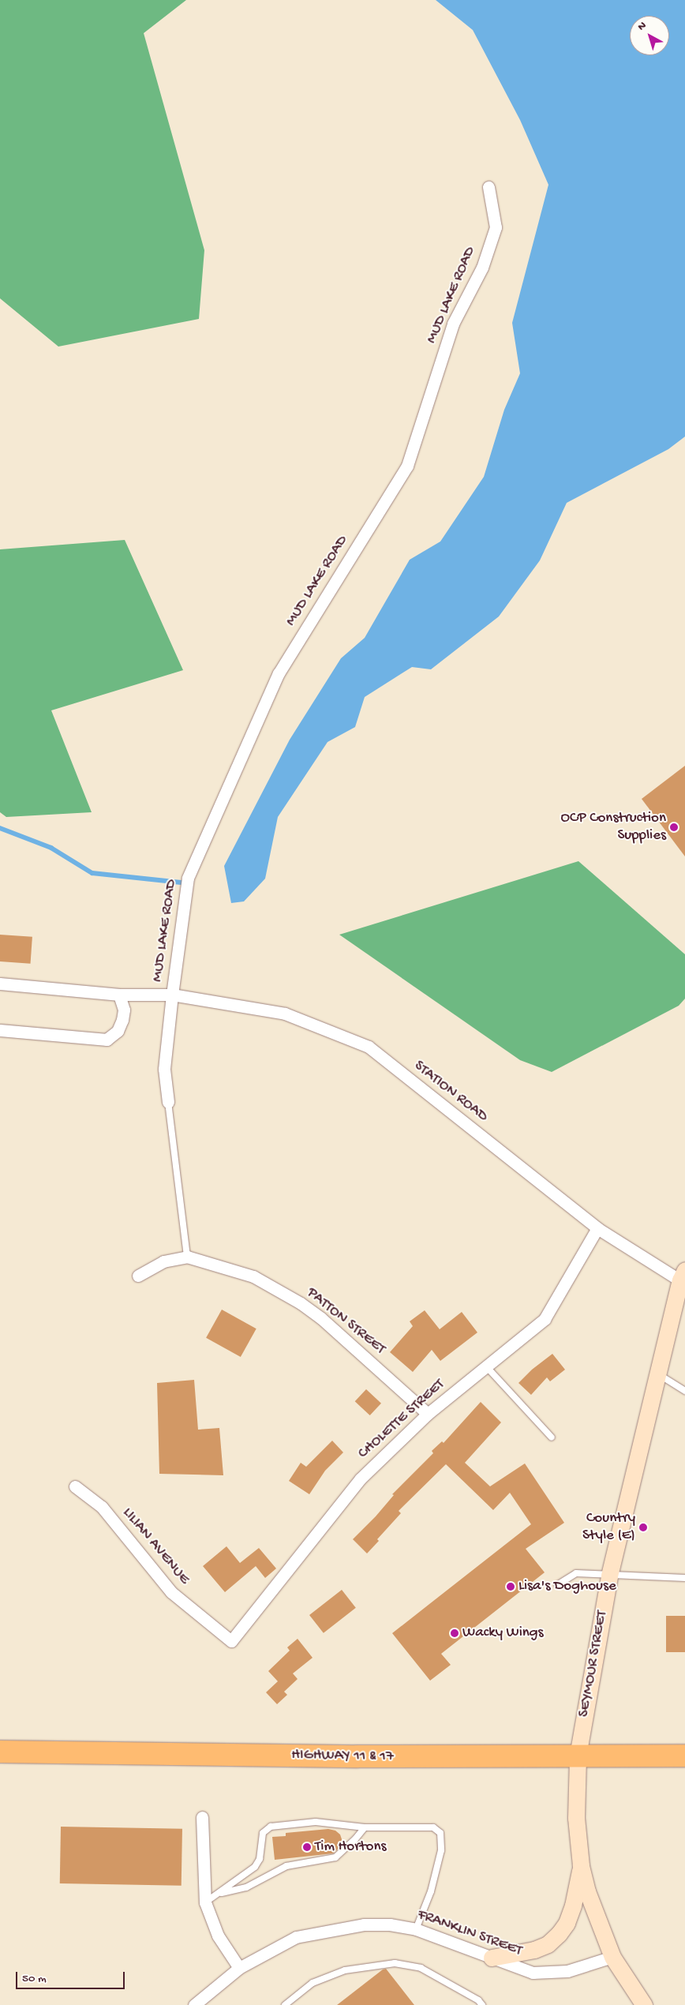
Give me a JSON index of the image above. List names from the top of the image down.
{
  "streets": {
    "highway": ["HIGHWAY 11 & 17"],
    "street": [
      "MUD LAKE ROAD",
      "STATION ROAD",
      "PATTON STREET",
      "CHOLETTE STREET",
      "LILIAN AVENUE",
      "SEYMOUR STREET",
      "FRANKLIN STREET"
    ]
  },
  "crossings": [
    ["MUD LAKE ROAD", "STATION ROAD"],
    ["STATION ROAD", "CHOLETTE STREET"],
    ["STATION ROAD", "SEYMOUR STREET"],
    ["PATTON STREET", "CHOLETTE STREET"],
    ["CHOLETTE STREET", "LILIAN AVENUE"],
    ["SEYMOUR STREET", "HIGHWAY 11 & 17"],
    ["SEYMOUR STREET", "FRANKLIN STREET"]
  ],
  "places": [
    "OCP Construction Supplies",
    "Country Style (E)",
    "Lisa's Doghouse",
    "Wacky Wings",
    "Tim Hortons"
  ],
  "scale_bar": "50 m",
  "north": "top left"
}
